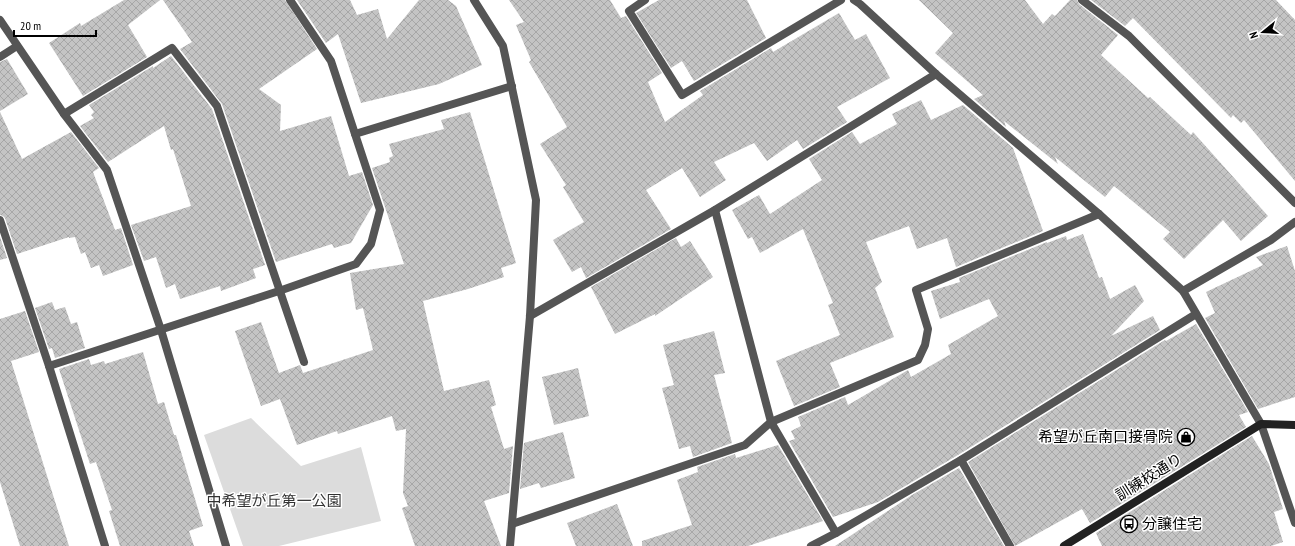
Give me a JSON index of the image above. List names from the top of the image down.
{
  "streets": {
    "street": ["訓練校通り"]
  },
  "parks": ["中希望が丘第一公園"],
  "places": {
    "shop": ["希望が丘南口接骨院"],
    "bus stop": ["分譲住宅"]
  },
  "scale_bar": "20 m",
  "north": "left"
}
